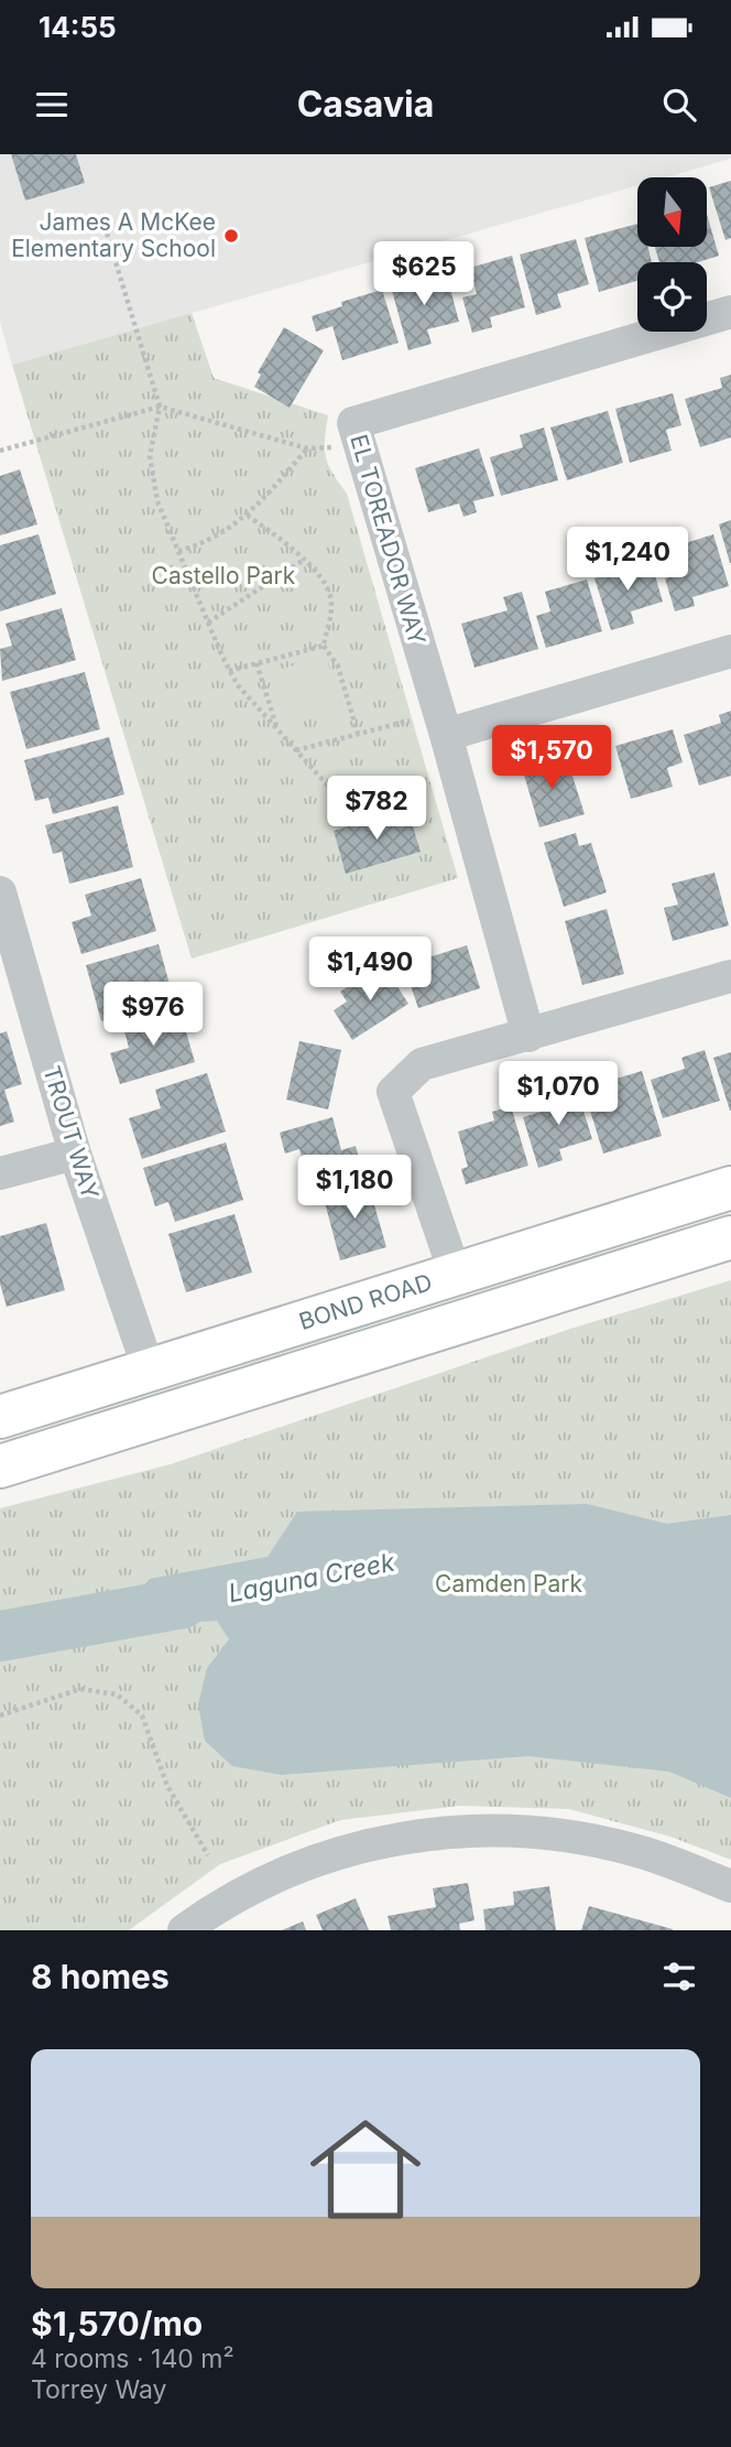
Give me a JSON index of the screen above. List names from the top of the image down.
{
  "streets": {
    "main road": ["BOND ROAD"],
    "street": ["EL TOREADOR WAY", "TROUT WAY"]
  },
  "crossings": [
    ["TROUT WAY", "BOND ROAD"]
  ],
  "water": ["Laguna Creek"],
  "parks": ["Castello Park", "Camden Park"],
  "places": ["James A McKee Elementary School"],
  "north": "bottom",
  "page": {
    "status": "14:55",
    "header": "Casavia",
    "price": [
      "$625",
      "$1,240",
      "$1,570",
      "$782",
      "$1,490",
      "$976",
      "$1,070",
      "$1,180"
    ],
    "heading": "8 homes",
    "list": [
      {
        "name": "$1,570/mo",
        "note": "4 rooms · 140 m² · Torrey Way"
      }
    ]
  }
}
